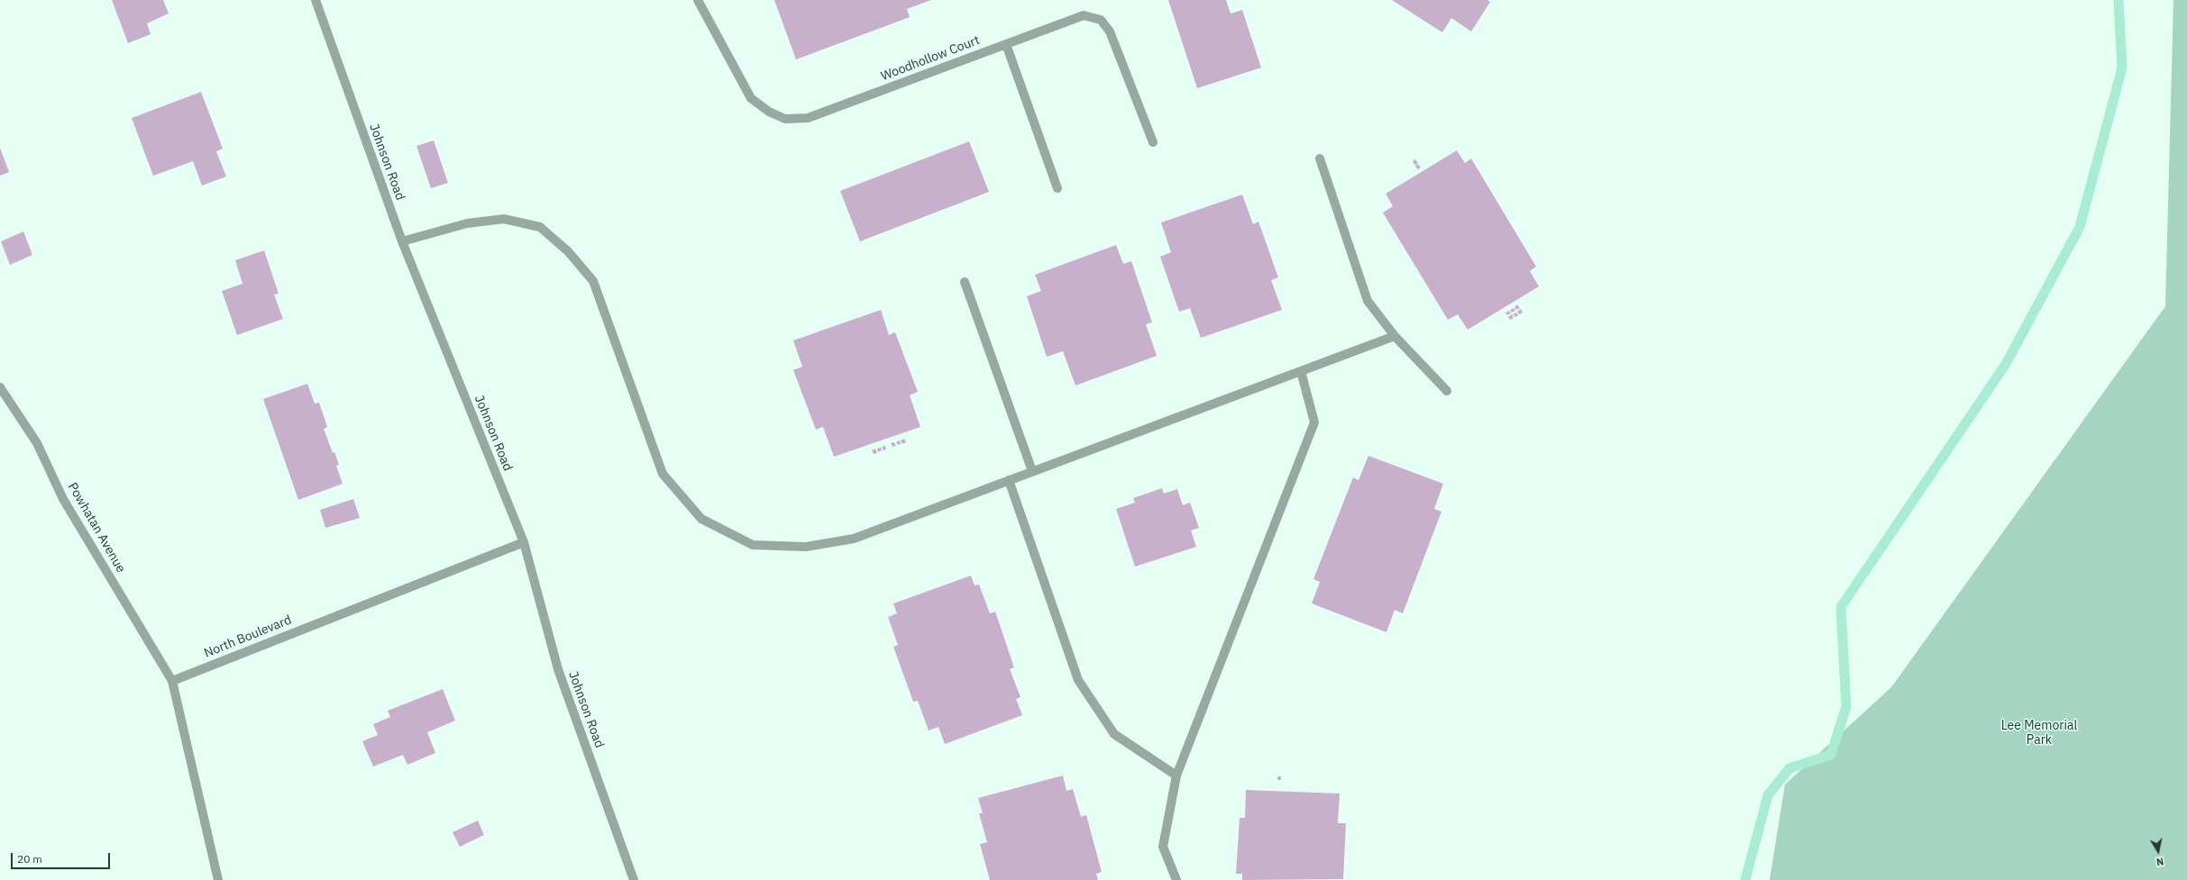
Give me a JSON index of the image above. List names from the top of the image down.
{
  "streets": {
    "street": [
      "Woodhollow Court",
      "Johnson Road",
      "Powhatan Avenue",
      "North Boulevard"
    ]
  },
  "crossings": [
    ["Johnson Road", "North Boulevard"],
    ["Powhatan Avenue", "North Boulevard"]
  ],
  "parks": ["Lee Memorial Park"],
  "scale_bar": "20 m",
  "north": "bottom"
}
